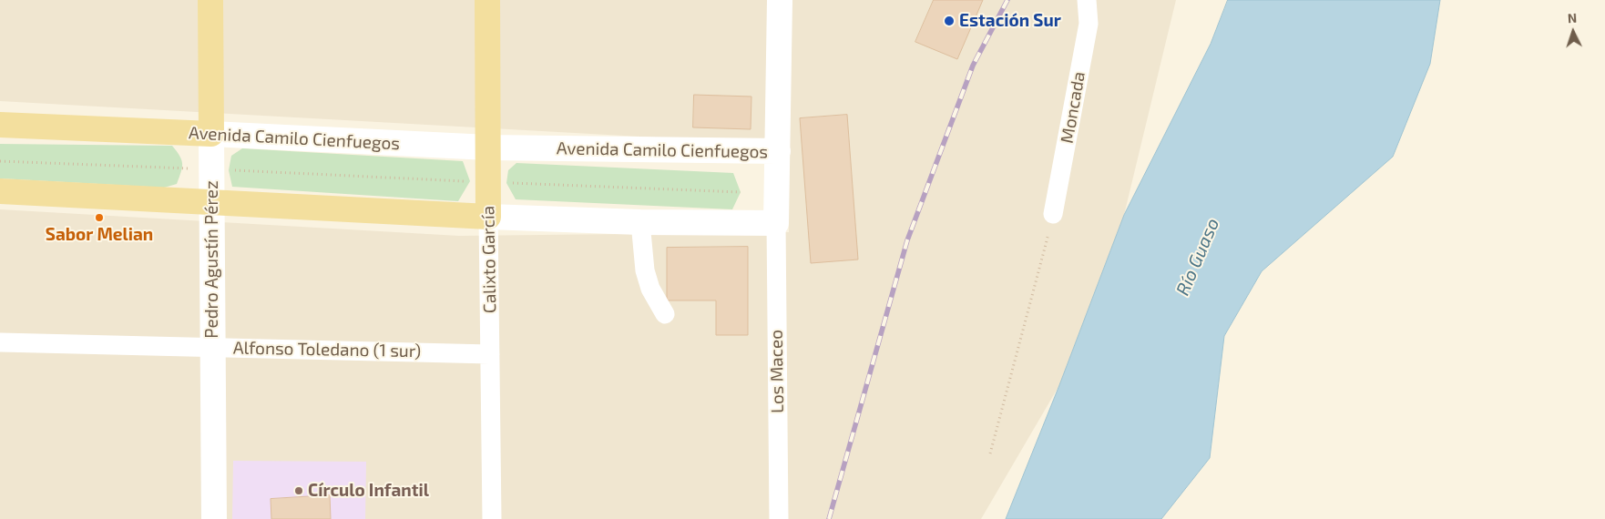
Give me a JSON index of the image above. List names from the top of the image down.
{
  "streets": {
    "main road": ["Avenida Camilo Cienfuegos", "Pedro Agustín Pérez", "Calixto García"],
    "street": ["Moncada", "Alfonso Toledano (1 sur)", "Los Maceo"]
  },
  "crossings": [
    ["Avenida Camilo Cienfuegos", "Pedro Agustín Pérez"],
    ["Avenida Camilo Cienfuegos", "Calixto García"],
    ["Avenida Camilo Cienfuegos", "Los Maceo"],
    ["Pedro Agustín Pérez", "Alfonso Toledano (1 sur)"],
    ["Calixto García", "Alfonso Toledano (1 sur)"]
  ],
  "water": ["Río Guaso"],
  "places": ["Estación Sur", "Sabor Melian", "Círculo Infantil"],
  "north": "top"
}
